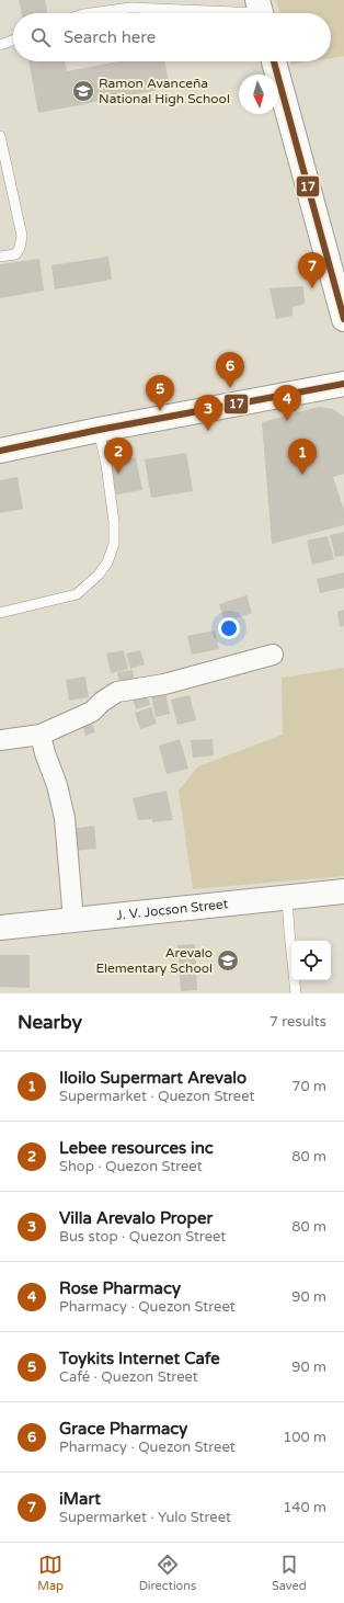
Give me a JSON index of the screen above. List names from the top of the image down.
{
  "streets": {
    "main road": ["J. V. Jocson Street"]
  },
  "places": {
    "school or university": ["Ramon Avanceña National High School", "Arevalo Elementary School"]
  },
  "lines": ["transit line 17"],
  "north": "bottom",
  "page": {
    "search": "Search here",
    "pins": [
      "7",
      "6",
      "5",
      "4",
      "3",
      "2",
      "1"
    ],
    "heading": ["Nearby", "7 results"],
    "list": [
      {
        "mark": "1",
        "name": "Iloilo Supermart Arevalo",
        "note": "Supermarket · Quezon Street",
        "value": "70 m"
      },
      {
        "mark": "2",
        "name": "Lebee resources inc",
        "note": "Shop · Quezon Street",
        "value": "80 m"
      },
      {
        "mark": "3",
        "name": "Villa Arevalo Proper",
        "note": "Bus stop · Quezon Street",
        "value": "80 m"
      },
      {
        "mark": "4",
        "name": "Rose Pharmacy",
        "note": "Pharmacy · Quezon Street",
        "value": "90 m"
      },
      {
        "mark": "5",
        "name": "Toykits Internet Cafe",
        "note": "Café · Quezon Street",
        "value": "90 m"
      },
      {
        "mark": "6",
        "name": "Grace Pharmacy",
        "note": "Pharmacy · Quezon Street",
        "value": "100 m"
      },
      {
        "mark": "7",
        "name": "iMart",
        "note": "Supermarket · Yulo Street",
        "value": "140 m"
      }
    ],
    "nav": ["Map", "Directions", "Saved"]
  }
}
